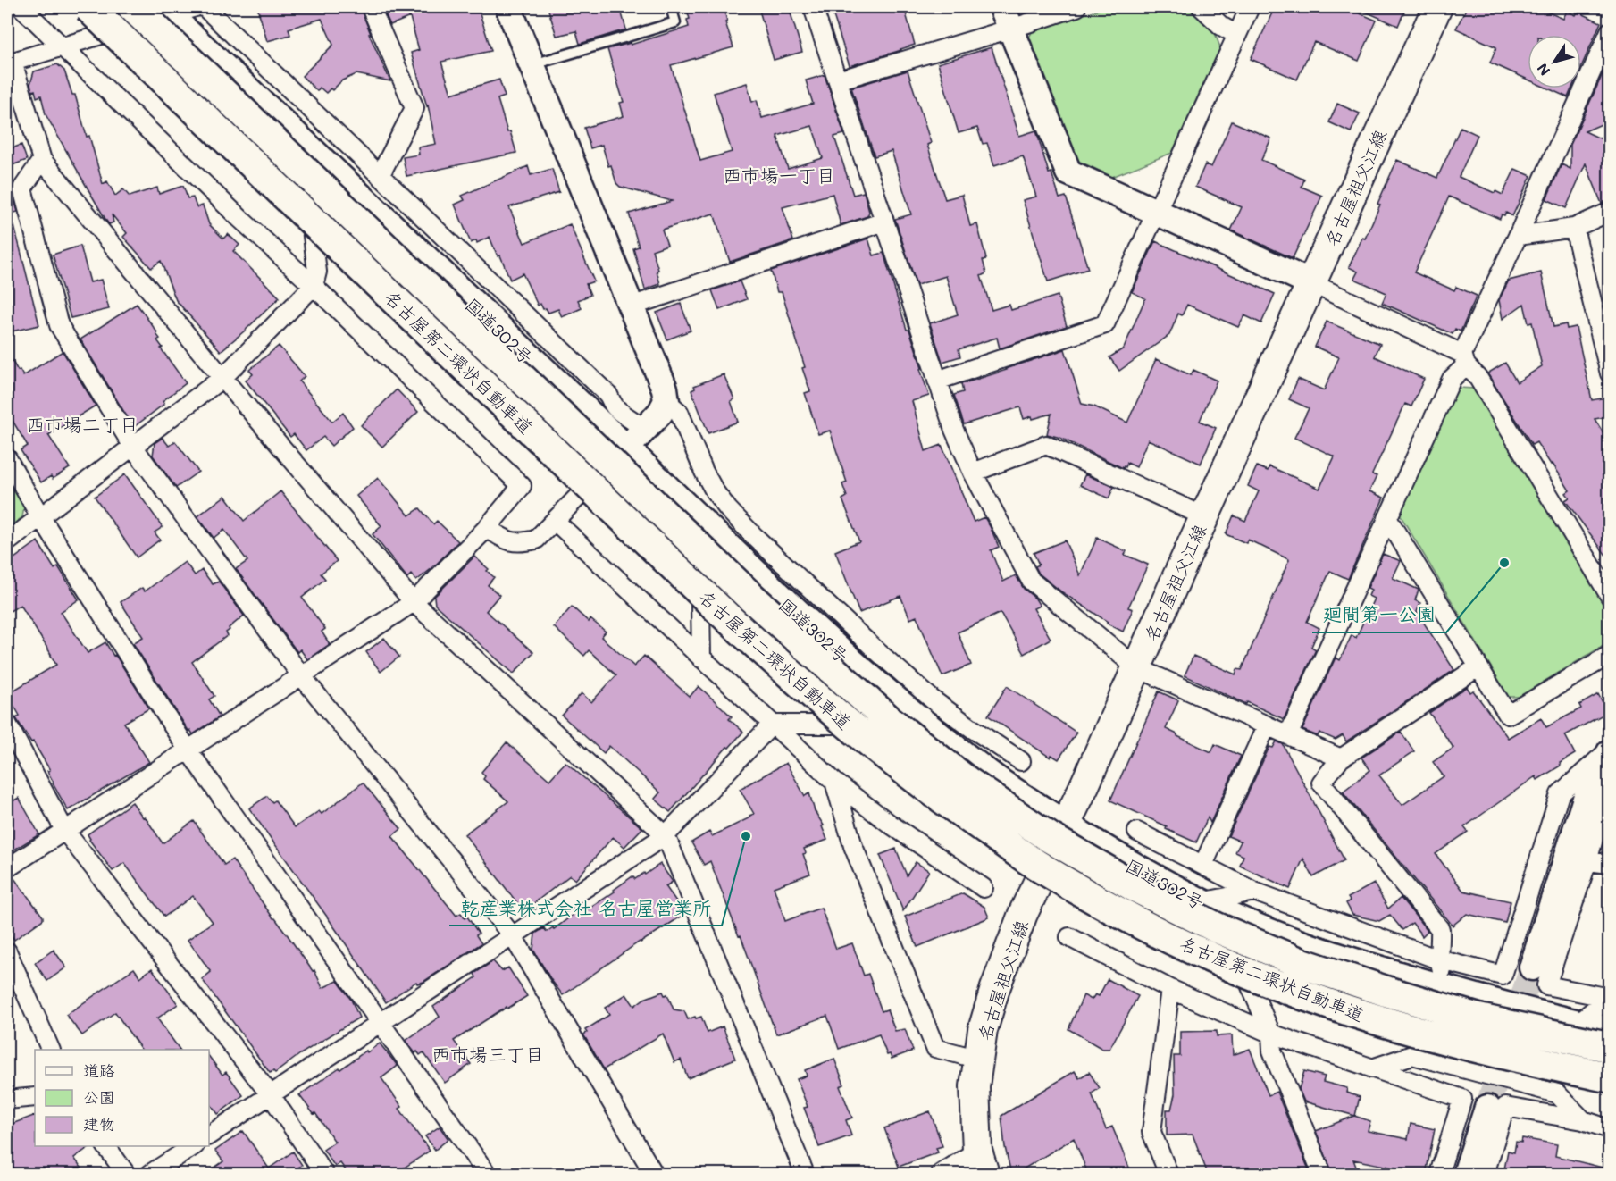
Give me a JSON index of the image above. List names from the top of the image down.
{
  "streets": {
    "highway": ["国道302号", "名古屋第二環状自動車道"],
    "main road": ["名古屋祖父江線"]
  },
  "crossings": [
    ["名古屋祖父江線", "国道302号"]
  ],
  "districts": ["西市場一丁目", "西市場二丁目", "西市場三丁目"],
  "places": ["廻間第一公園", "乾産業株式会社 名古屋営業所"],
  "legend": ["道路", "公園", "建物"],
  "north": "bottom left"
}
